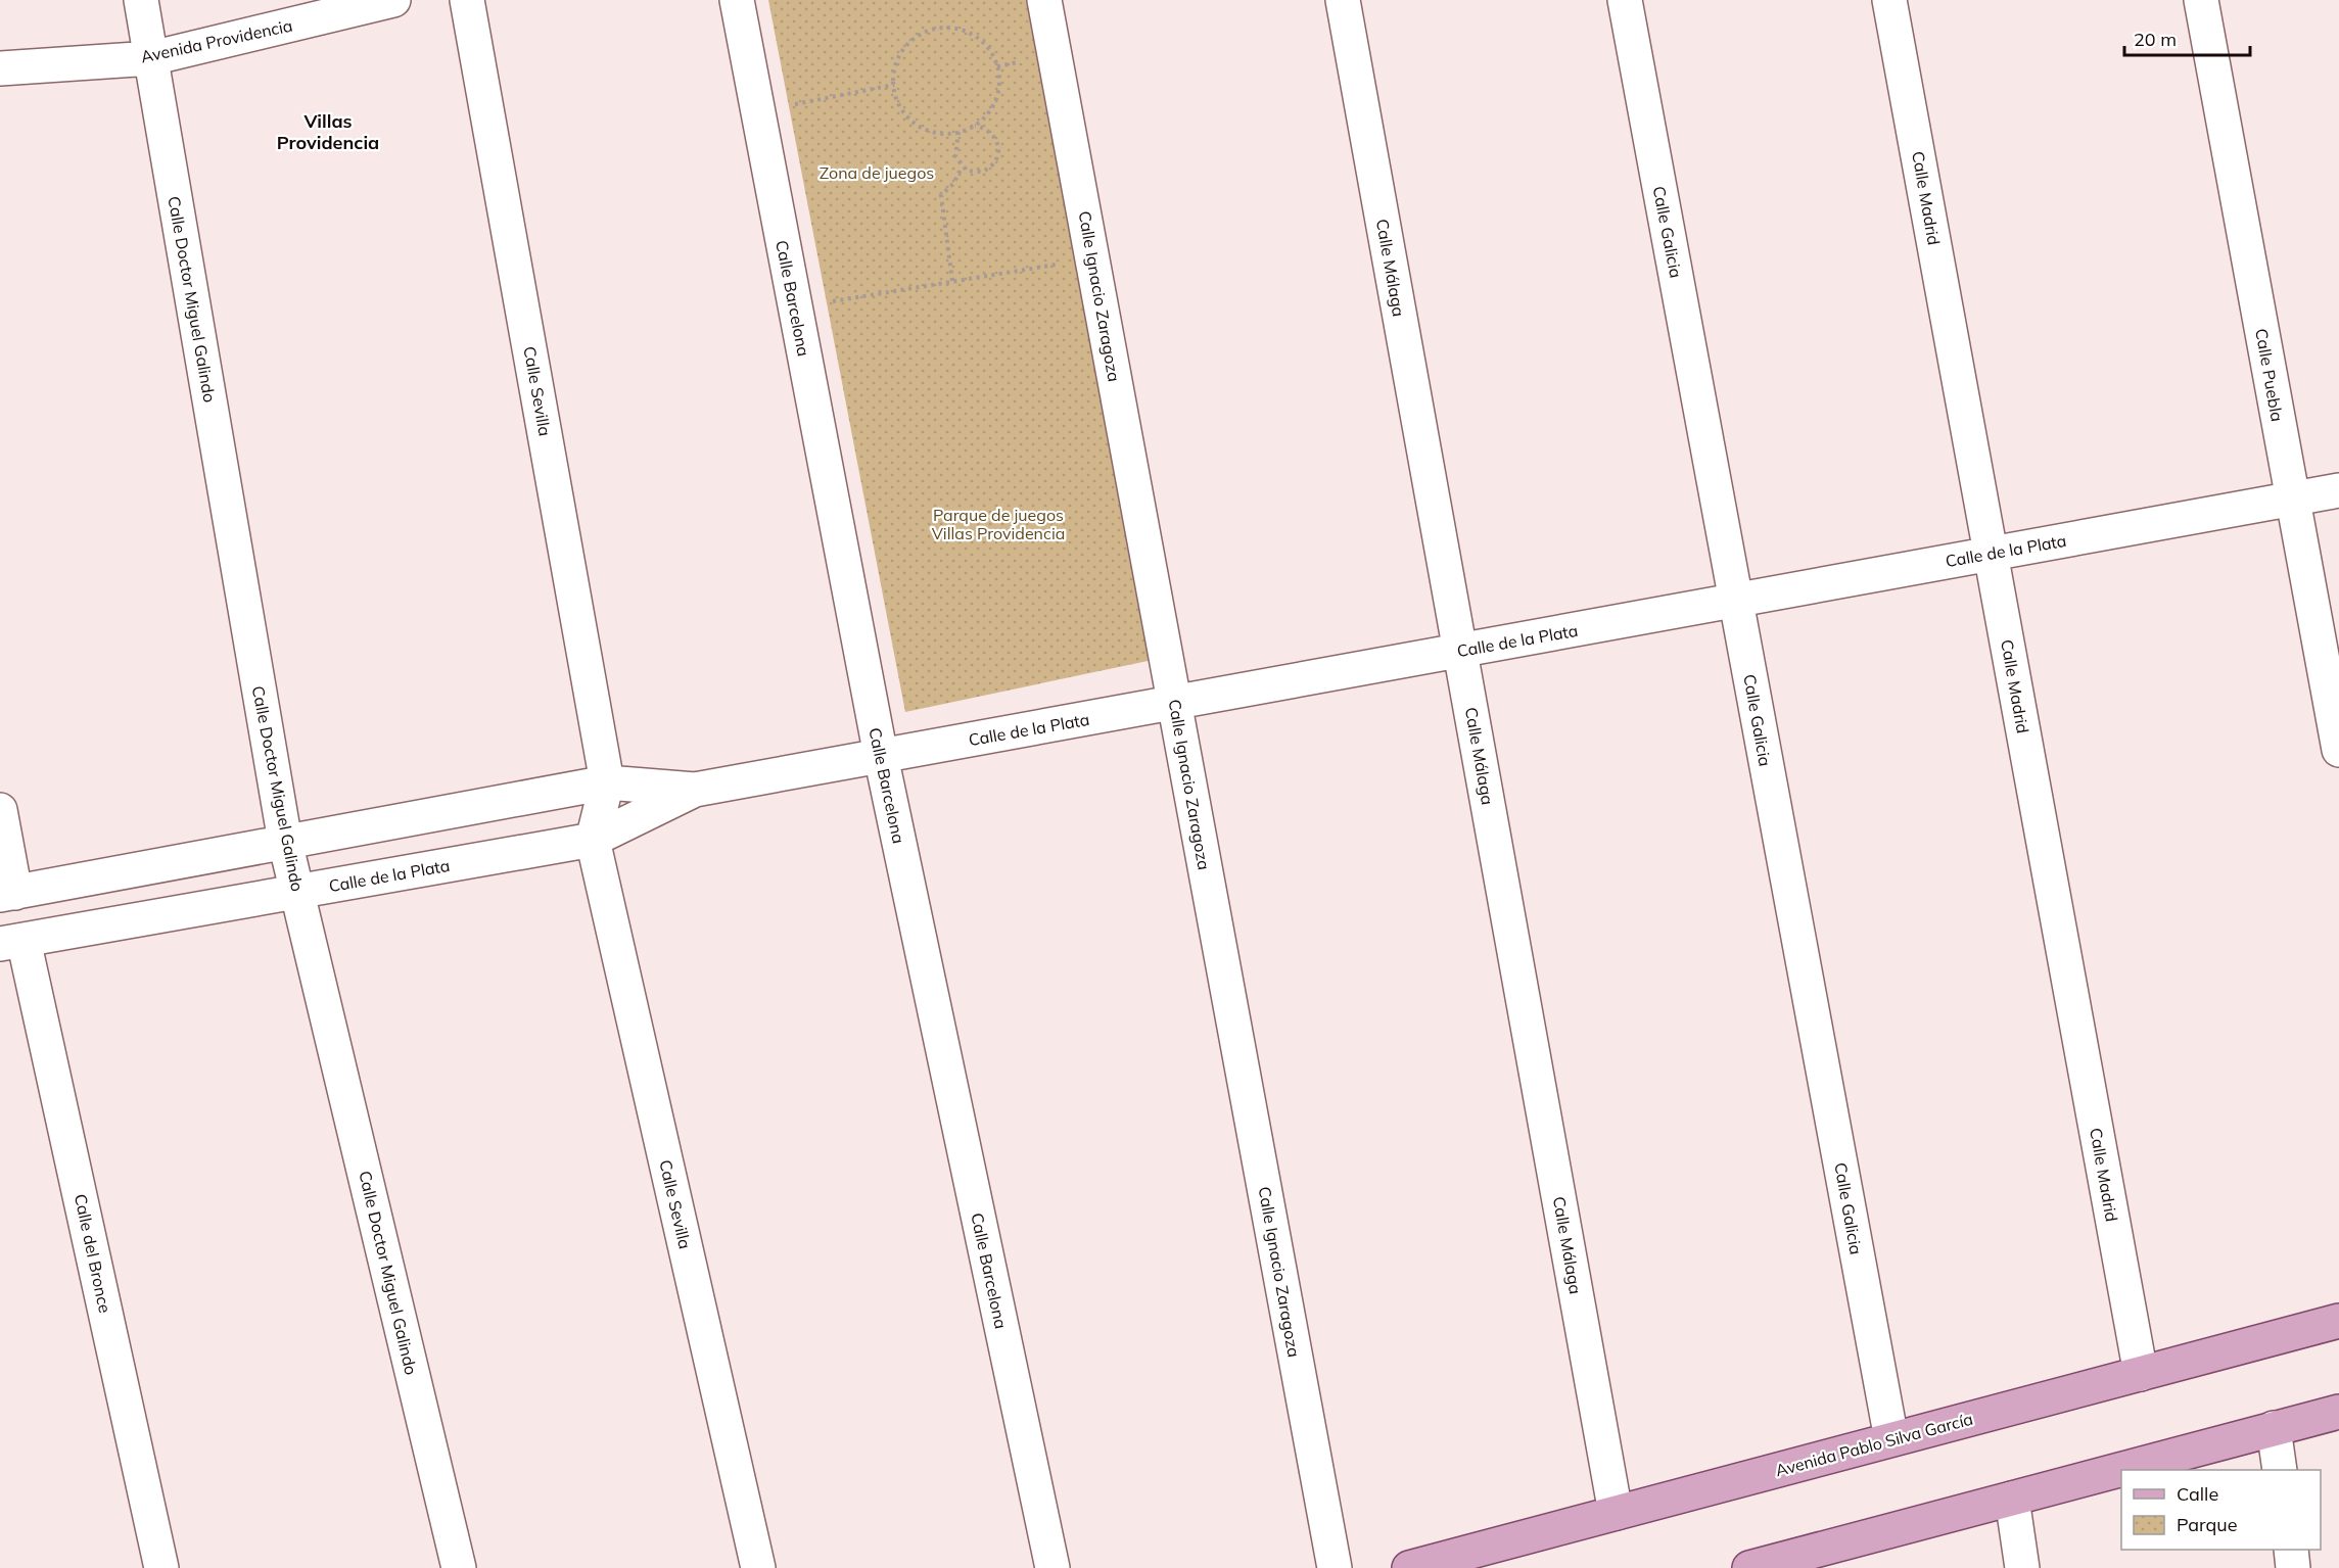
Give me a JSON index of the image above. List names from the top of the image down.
{
  "streets": {
    "main road": ["Avenida Pablo Silva García"],
    "street": [
      "Avenida Providencia",
      "Calle Madrid",
      "Calle Galicia",
      "Calle Málaga",
      "Calle Ignacio Zaragoza",
      "Calle Barcelona",
      "Calle Doctor Miguel Galindo",
      "Calle Puebla",
      "Calle Sevilla",
      "Calle de la Plata",
      "Calle del Bronce"
    ]
  },
  "crossings": [
    ["Avenida Providencia", "Calle Doctor Miguel Galindo"],
    ["Calle Madrid", "Calle de la Plata"],
    ["Calle Madrid", "Avenida Pablo Silva García"],
    ["Calle Galicia", "Calle de la Plata"],
    ["Calle Galicia", "Avenida Pablo Silva García"],
    ["Calle Málaga", "Calle de la Plata"],
    ["Calle Málaga", "Avenida Pablo Silva García"],
    ["Calle Ignacio Zaragoza", "Calle de la Plata"],
    ["Calle Barcelona", "Calle de la Plata"],
    ["Calle Doctor Miguel Galindo", "Calle de la Plata"],
    ["Calle Puebla", "Calle de la Plata"],
    ["Calle Sevilla", "Calle de la Plata"],
    ["Calle de la Plata", "Calle del Bronce"]
  ],
  "districts": ["Villas Providencia"],
  "parks": ["Zona de juegos", "Parque de juegos Villas Providencia"],
  "legend": ["Calle", "Parque"],
  "scale_bar": "20 m"
}
